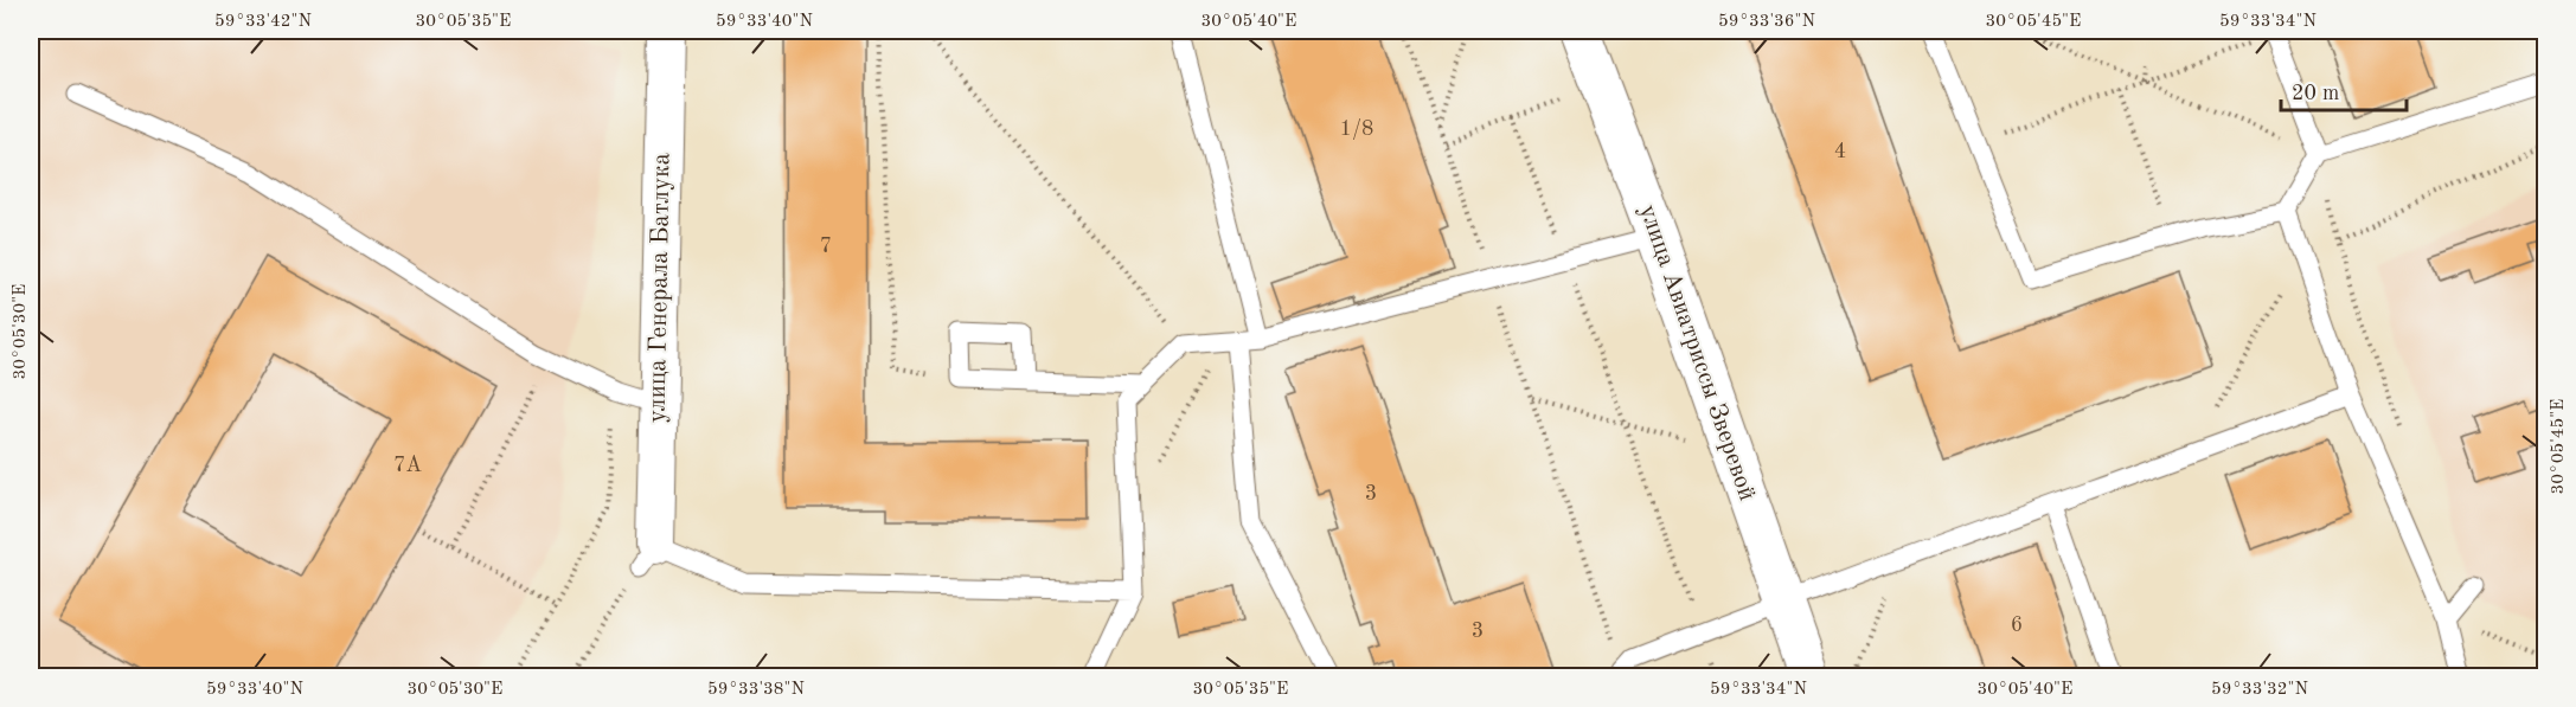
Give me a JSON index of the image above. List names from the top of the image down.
{
  "streets": {
    "street": ["улица Генерала Батлука", "улица Авиатриссы Зверевой"]
  },
  "house_numbers": [
    "1/8",
    "4",
    "7",
    "7А",
    "3",
    "6",
    "3"
  ],
  "scale_bar": "20 m",
  "coordinates": [
    "59°33'42\"N",
    "30°05'35\"E",
    "59°33'40\"N",
    "30°05'40\"E",
    "59°33'36\"N",
    "30°05'45\"E",
    "59°33'34\"N",
    "30°05'30\"E",
    "59°33'38\"N",
    "59°33'32\"N"
  ]
}
